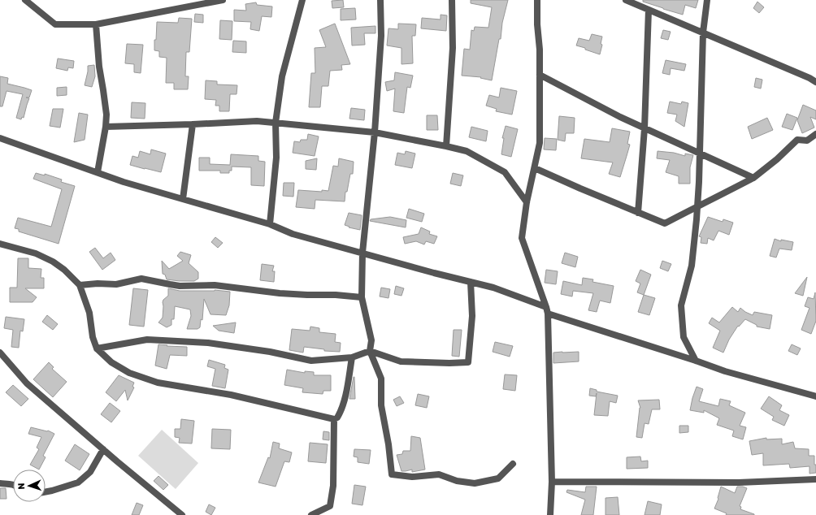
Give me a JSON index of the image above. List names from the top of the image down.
{
  "north": "left"
}
